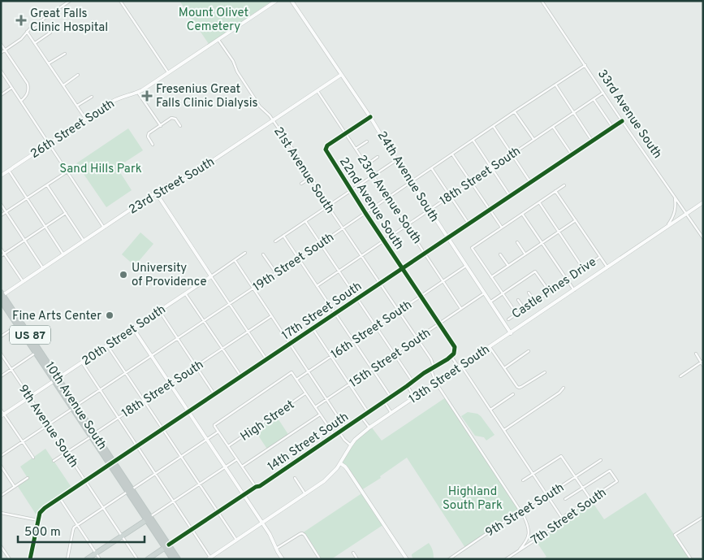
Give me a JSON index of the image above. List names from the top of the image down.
{
  "streets": {
    "highway": ["US 87", "10th Avenue South"],
    "main road": ["14th Street South"],
    "street": [
      "33rd Avenue South",
      "26th Street South",
      "21st Avenue South",
      "18th Street South",
      "24th Avenue South",
      "23rd Street South",
      "23rd Avenue South",
      "22nd Avenue South",
      "19th Street South",
      "Castle Pines Drive",
      "17th Street South",
      "16th Street South",
      "20th Street South",
      "15th Street South",
      "13th Street South",
      "High Street",
      "9th Avenue South",
      "9th Street South",
      "7th Street South"
    ]
  },
  "crossings": [
    ["33rd Avenue South", "18th Street South"],
    ["33rd Avenue South", "19th Street South"],
    ["33rd Avenue South", "17th Street South"],
    ["33rd Avenue South", "13th Street South"],
    ["26th Street South", "21st Avenue South"],
    ["21st Avenue South", "18th Street South"],
    ["21st Avenue South", "23rd Street South"],
    ["21st Avenue South", "19th Street South"],
    ["21st Avenue South", "17th Street South"],
    ["21st Avenue South", "16th Street South"],
    ["21st Avenue South", "15th Street South"],
    ["21st Avenue South", "13th Street South"],
    ["21st Avenue South", "14th Street South"],
    ["21st Avenue South", "9th Street South"],
    ["21st Avenue South", "7th Street South"],
    ["18th Street South", "24th Avenue South"],
    ["18th Street South", "23rd Avenue South"],
    ["18th Street South", "22nd Avenue South"],
    ["18th Street South", "10th Avenue South"],
    ["18th Street South", "9th Avenue South"],
    ["24th Avenue South", "23rd Street South"],
    ["24th Avenue South", "19th Street South"],
    ["24th Avenue South", "17th Street South"],
    ["24th Avenue South", "16th Street South"],
    ["24th Avenue South", "15th Street South"],
    ["24th Avenue South", "13th Street South"],
    ["23rd Street South", "23rd Avenue South"],
    ["23rd Street South", "10th Avenue South"],
    ["23rd Avenue South", "22nd Avenue South"],
    ["23rd Avenue South", "19th Street South"],
    ["23rd Avenue South", "17th Street South"],
    ["23rd Avenue South", "16th Street South"],
    ["23rd Avenue South", "15th Street South"],
    ["22nd Avenue South", "19th Street South"],
    ["22nd Avenue South", "17th Street South"],
    ["22nd Avenue South", "16th Street South"],
    ["22nd Avenue South", "15th Street South"],
    ["22nd Avenue South", "14th Street South"],
    ["19th Street South", "10th Avenue South"],
    ["19th Street South", "9th Avenue South"],
    ["17th Street South", "10th Avenue South"],
    ["17th Street South", "9th Avenue South"],
    ["20th Street South", "10th Avenue South"],
    ["20th Street South", "9th Avenue South"],
    ["10th Avenue South", "14th Street South"]
  ],
  "parks": ["Mount Olivet Cemetery", "Sand Hills Park", "Highland South Park"],
  "places": {
    "health": ["Great Falls Clinic Hospital", "Fresenius Great Falls Clinic Dialysis"],
    "other": ["University of Providence", "Fine Arts Center"]
  },
  "scale_bar": "500 m"
}
